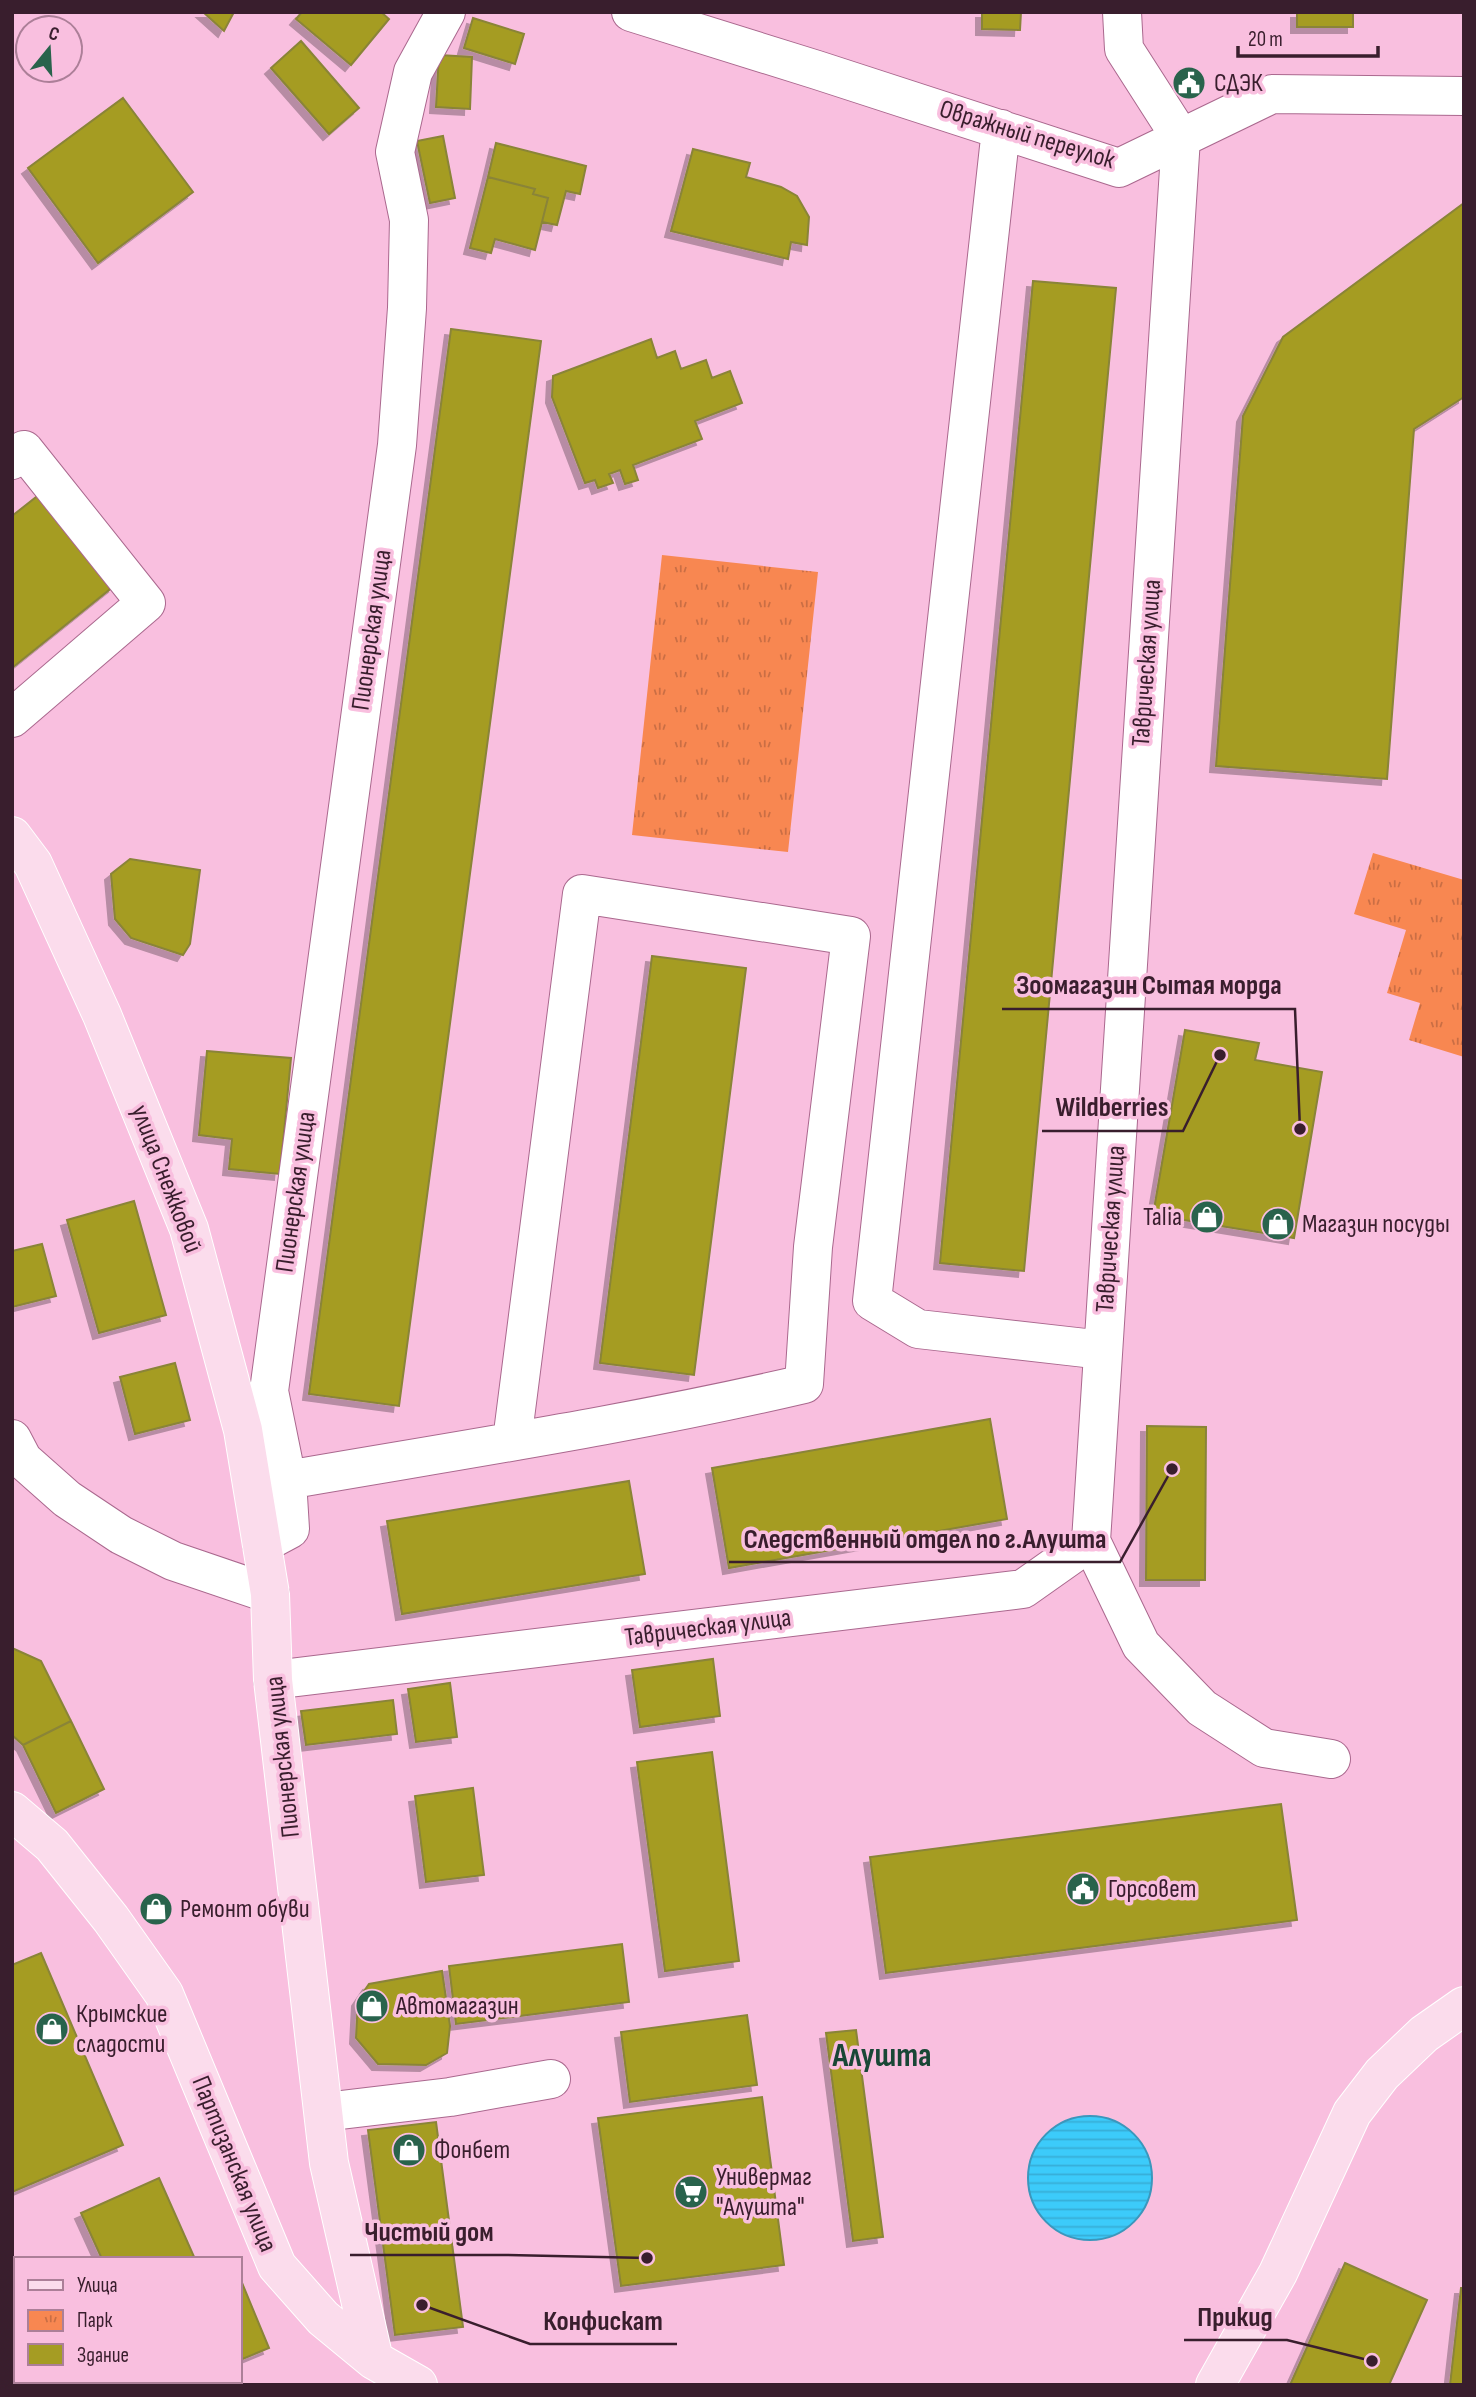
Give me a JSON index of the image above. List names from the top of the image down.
{
  "streets": {
    "main road": ["Пионерская улица", "улица Снежковой", "Партизанская улица"],
    "street": ["Овражный переулок", "Таврическая улица"]
  },
  "crossings": [
    ["Овражный переулок", "Таврическая улица"],
    ["Пионерская улица", "Таврическая улица"],
    ["Пионерская улица", "улица Снежковой"],
    ["Пионерская улица", "Партизанская улица"]
  ],
  "districts": ["Алушта"],
  "places": {
    "public building": ["СДЭК", "Горсовет"],
    "other": [
      "Wildberries",
      "Зоомагазин Сытая морда",
      "Следственный отдел по г.Алушта",
      "Чистый дом",
      "Конфискат",
      "Прикид"
    ],
    "shop": [
      "Talia",
      "Магазин посуды",
      "Ремонт обуви",
      "Автомагазин",
      "Крымские сладости",
      "Фонбет"
    ],
    "supermarket": ["Универмаг \"Алушта\""]
  },
  "legend": ["Улица", "Парк", "Здание"],
  "scale_bar": "20 m",
  "north": "top"
}
